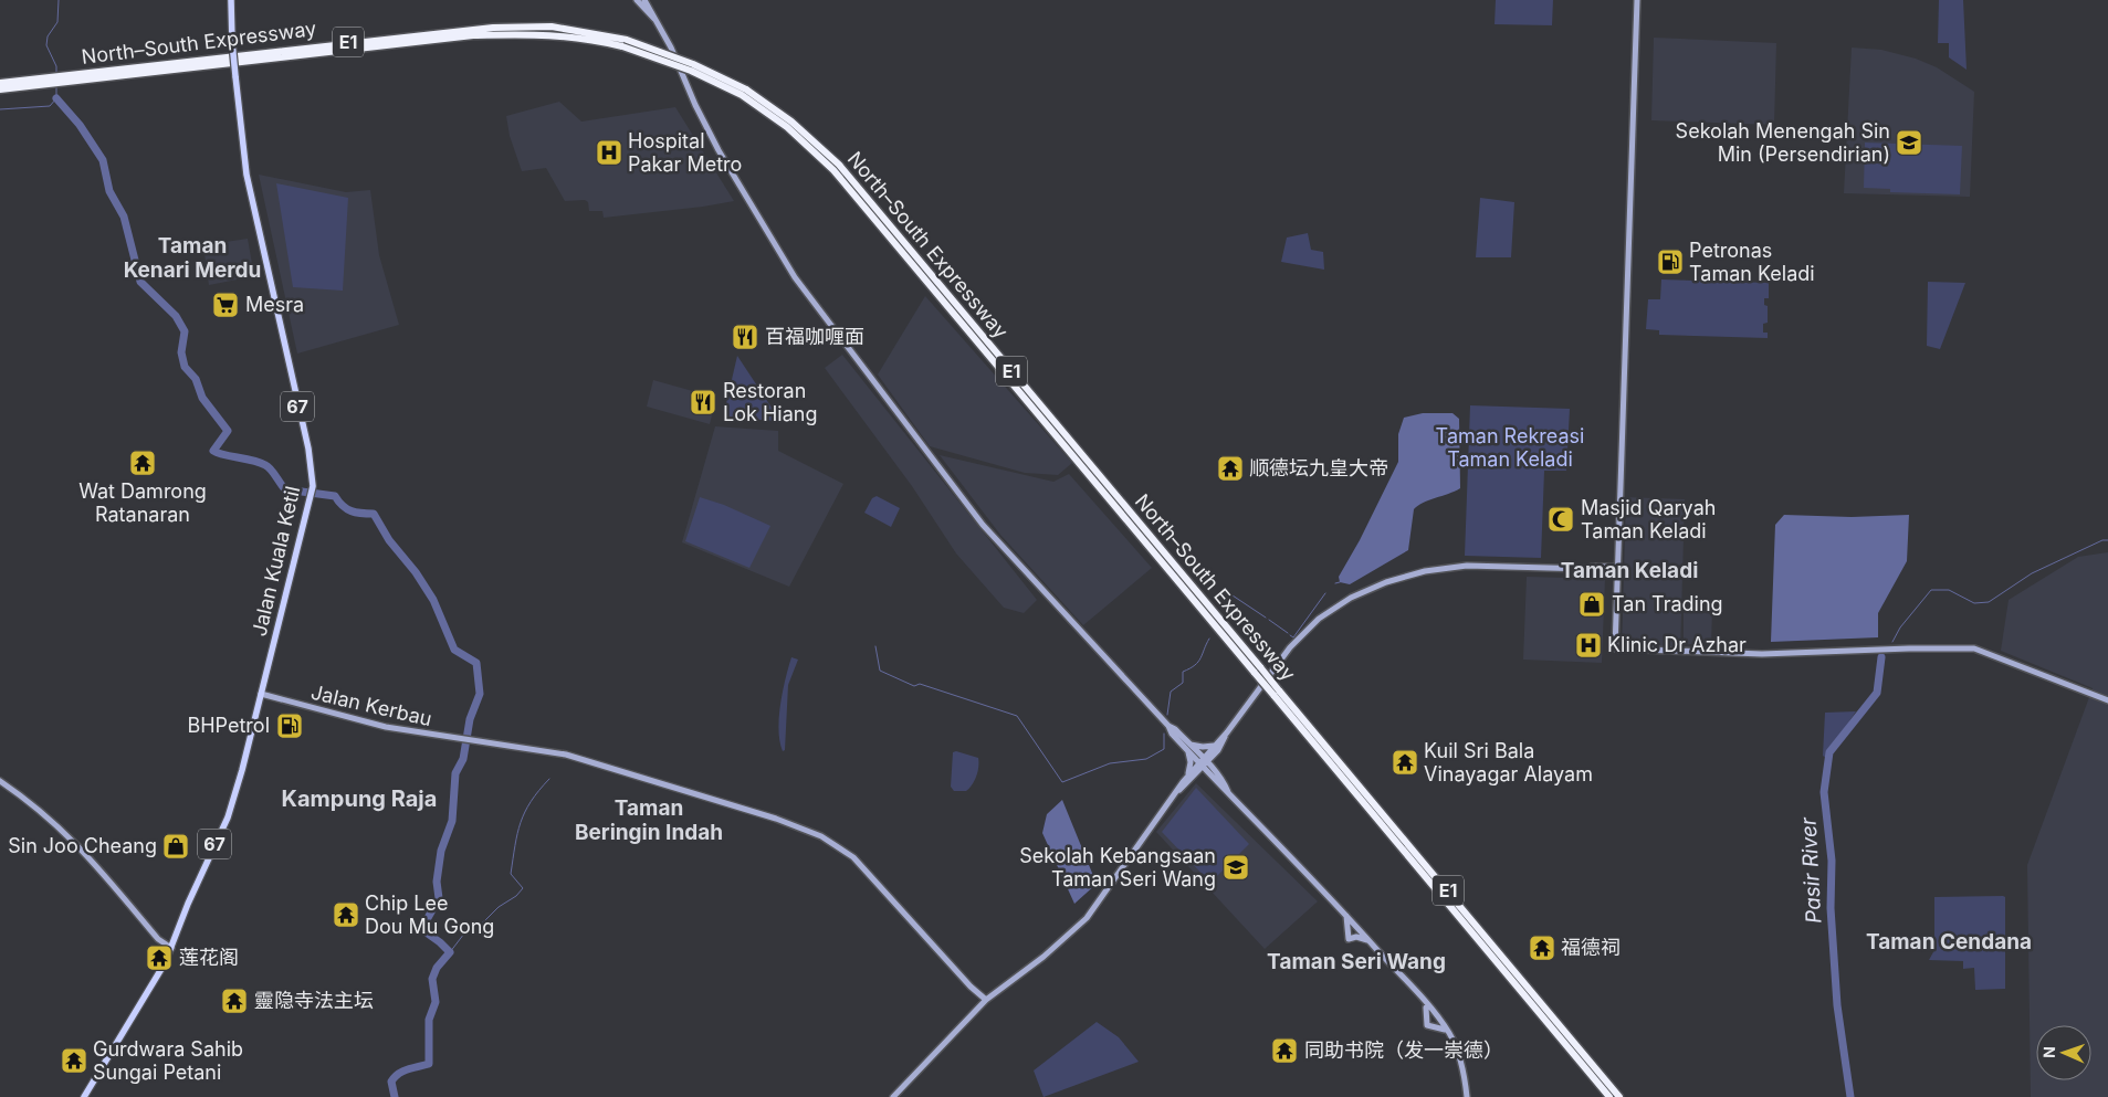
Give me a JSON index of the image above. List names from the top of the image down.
{
  "streets": {
    "highway": ["E1", "North–South Expressway"],
    "main road": ["67", "Jalan Kuala Ketil"],
    "street": ["Jalan Kerbau"]
  },
  "crossings": [
    ["Jalan Kuala Ketil", "Jalan Kerbau"]
  ],
  "districts": [
    "Taman Kenari Merdu",
    "Taman Keladi",
    "Kampung Raja",
    "Taman Beringin Indah",
    "Taman Cendana",
    "Taman Seri Wang"
  ],
  "water": ["Pasir River"],
  "parks": ["Taman Rekreasi Taman Keladi"],
  "places": {
    "school or university": ["Sekolah Menengah Sin Min (Persendirian)", "Sekolah Kebangsaan Taman Seri Wang"],
    "hospital": ["Hospital Pakar Metro", "Klinic Dr Azhar"],
    "fuel station": ["Petronas Taman Keladi", "BHPetrol"],
    "supermarket": ["Mesra"],
    "restaurant": ["百福咖喱面", "Restoran Lok Hiang"],
    "temple": [
      "Wat Damrong Ratanaran",
      "顺德坛九皇大帝",
      "Kuil Sri Bala Vinayagar Alayam",
      "Chip Lee Dou Mu Gong",
      "福德祠",
      "莲花阁",
      "靈隐寺法主坛",
      "同助书院（发一崇德）",
      "Gurdwara Sahib Sungai Petani"
    ],
    "mosque": ["Masjid Qaryah Taman Keladi"],
    "shop": ["Tan Trading", "Sin Joo Cheang"]
  },
  "north": "left"
}
